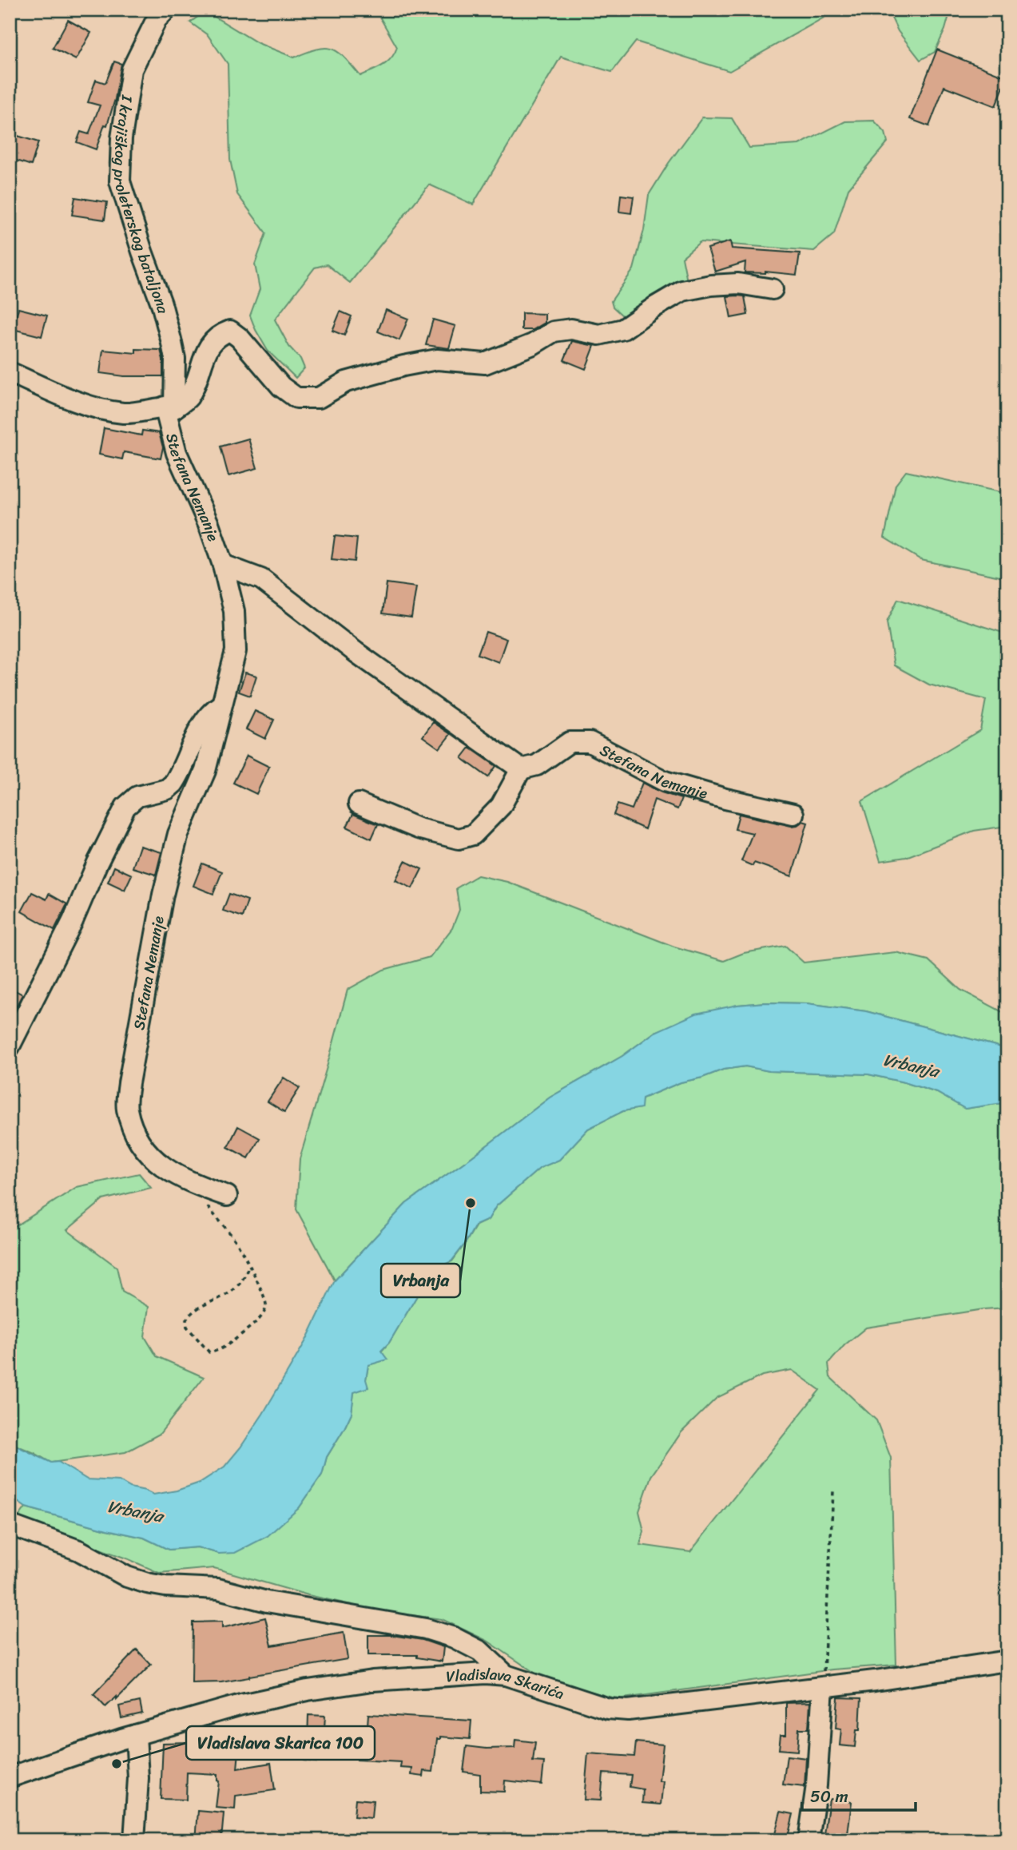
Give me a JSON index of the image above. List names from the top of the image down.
{
  "streets": {
    "street": ["I krajiškog proleterskog bataljona", "Stefana Nemanje", "Vladislava Skarića"]
  },
  "crossings": [
    ["I krajiškog proleterskog bataljona", "Stefana Nemanje"]
  ],
  "water": ["Vrbanja"],
  "places": ["Vrbanja", "Vladislava Skarica 100"],
  "scale_bar": "50 m"
}
